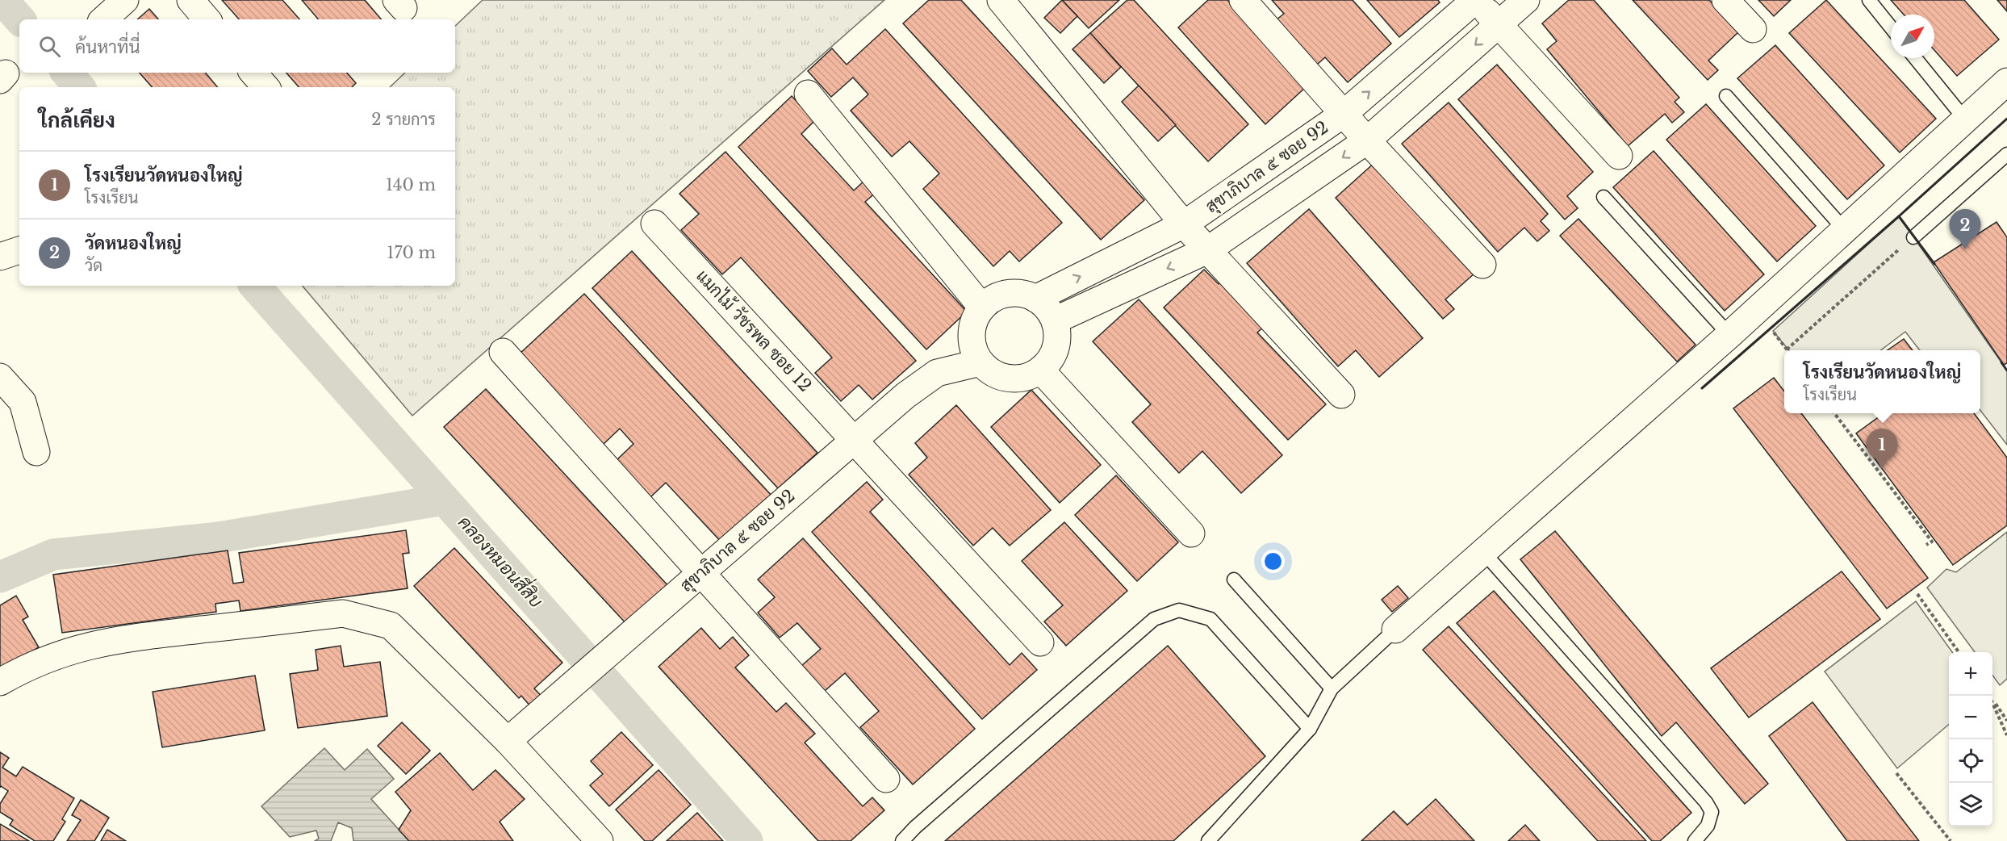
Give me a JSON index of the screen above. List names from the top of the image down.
{
  "streets": {
    "street": ["สุขาภิบาล ๕ ซอย 92", "แมกไม้ วัชรพล ซอย 12"]
  },
  "crossings": [
    ["สุขาภิบาล ๕ ซอย 92", "แมกไม้ วัชรพล ซอย 12"]
  ],
  "water": ["คลองหมอนสี่สิบ"],
  "north": "top right",
  "page": {
    "search": "ค้นหาที่นี่",
    "heading": ["ใกล้เคียง", "2 รายการ"],
    "list": [
      {
        "mark": "1",
        "name": "โรงเรียนวัดหนองใหญ่",
        "note": "โรงเรียน",
        "value": "140 m"
      },
      {
        "mark": "2",
        "name": "วัดหนองใหญ่",
        "note": "วัด",
        "value": "170 m"
      }
    ],
    "pins": ["2", "1"],
    "popup": ["โรงเรียนวัดหนองใหญ่", "โรงเรียน"],
    "map_buttons": ["+", "−"]
  }
}
